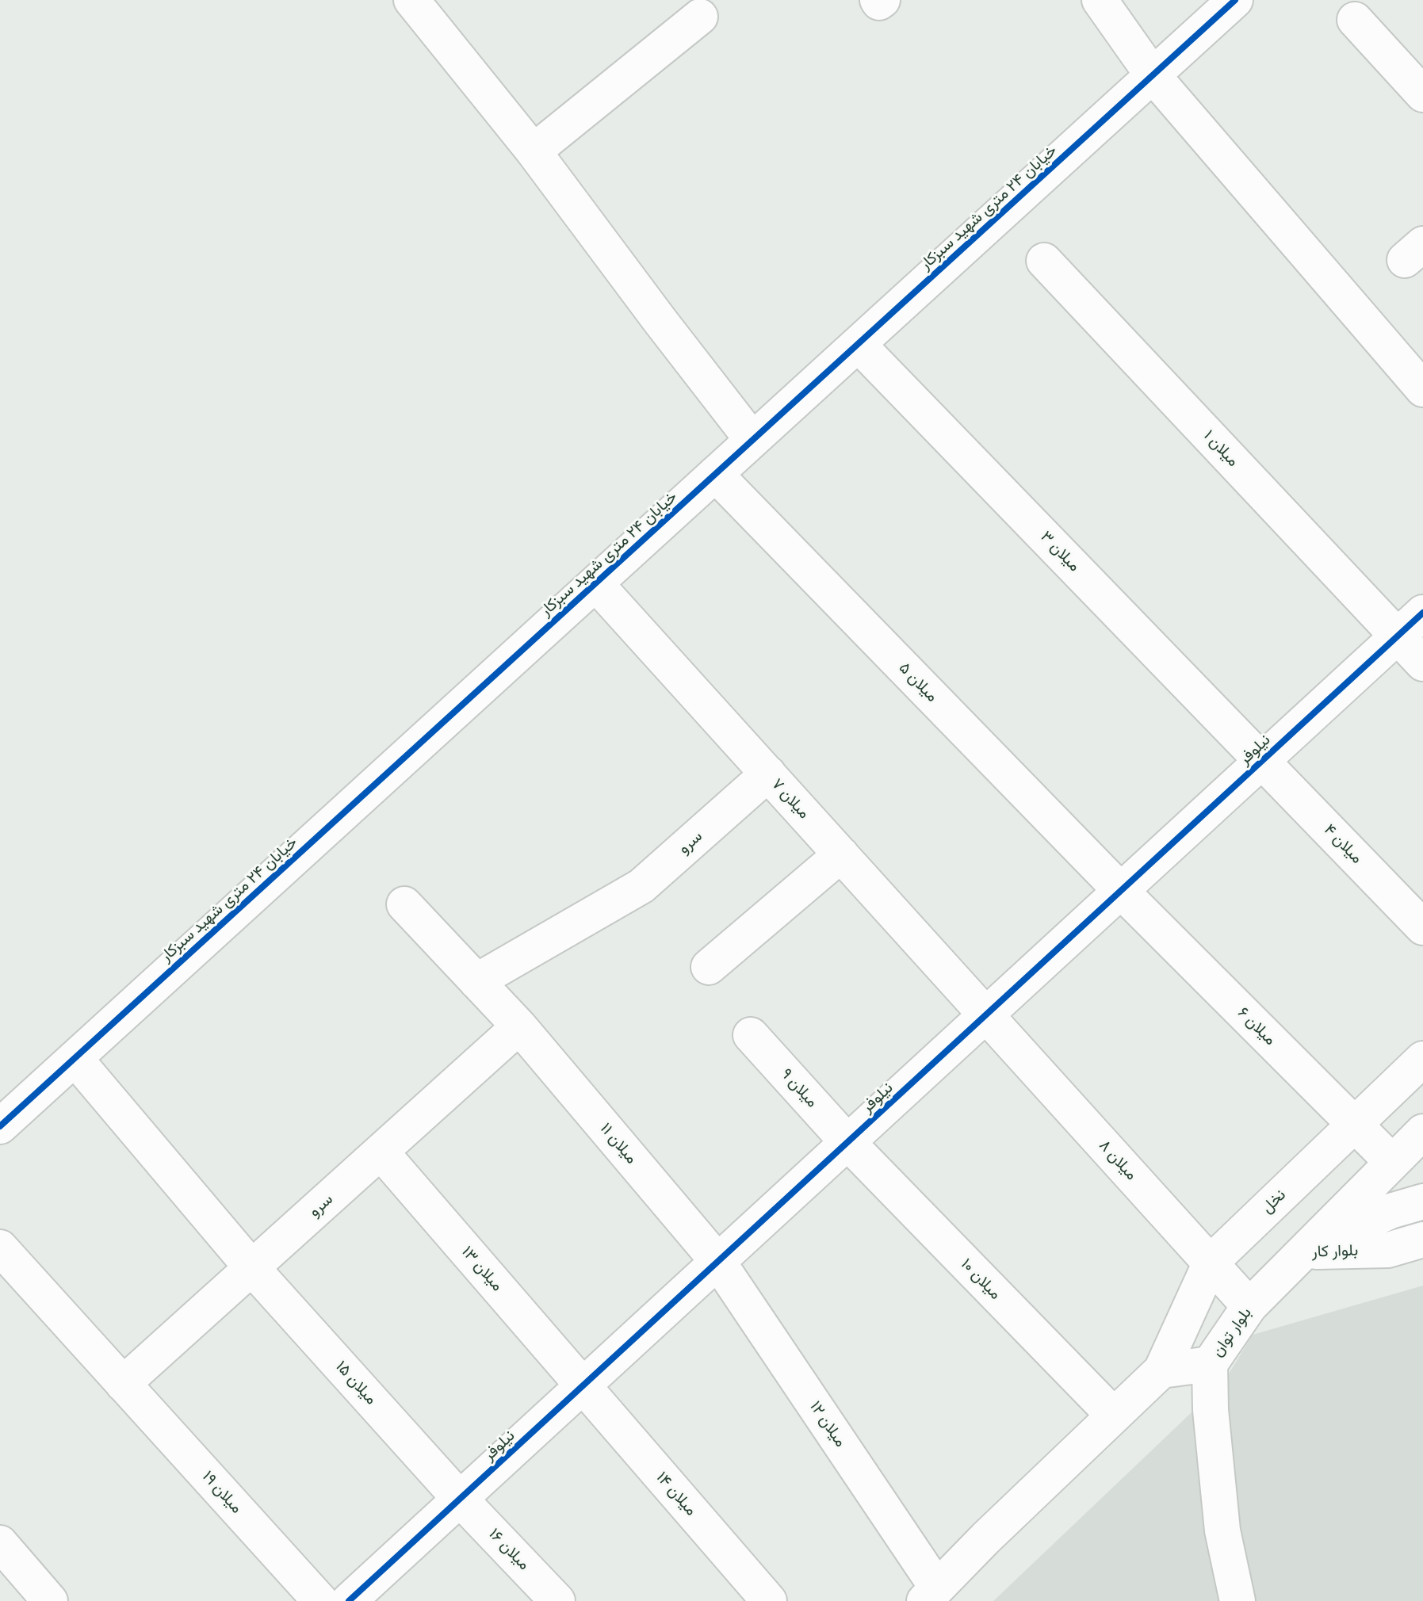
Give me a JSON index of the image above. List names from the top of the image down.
{
  "streets": {
    "street": [
      "خیابان ۲۴ متری شهید سبزکار",
      "میلان ۱",
      "میلان ۳",
      "میلان ۵",
      "نیلوفر",
      "میلان ۷",
      "سرو",
      "میلان ۴",
      "میلان ۶",
      "میلان ۹",
      "میلان ۱۱",
      "میلان ۸",
      "نخل",
      "بلوار کار",
      "میلان ۱۳",
      "میلان ۱۰",
      "بلوار توان",
      "میلان ۱۵",
      "میلان ۱۲",
      "میلان ۱۹",
      "میلان ۱۴",
      "میلان ۱۶"
    ]
  },
  "crossings": [
    ["خیابان ۲۴ متری شهید سبزکار", "میلان ۳"],
    ["خیابان ۲۴ متری شهید سبزکار", "میلان ۵"],
    ["خیابان ۲۴ متری شهید سبزکار", "میلان ۷"],
    ["خیابان ۲۴ متری شهید سبزکار", "میلان ۱۵"],
    ["میلان ۱", "نیلوفر"],
    ["میلان ۳", "نیلوفر"],
    ["میلان ۳", "میلان ۴"],
    ["میلان ۵", "نیلوفر"],
    ["میلان ۵", "میلان ۶"],
    ["نیلوفر", "میلان ۷"],
    ["نیلوفر", "میلان ۴"],
    ["نیلوفر", "میلان ۶"],
    ["نیلوفر", "میلان ۹"],
    ["نیلوفر", "میلان ۱۱"],
    ["نیلوفر", "میلان ۸"],
    ["نیلوفر", "میلان ۱۳"],
    ["نیلوفر", "میلان ۱۰"],
    ["نیلوفر", "میلان ۱۵"],
    ["نیلوفر", "میلان ۱۲"],
    ["نیلوفر", "میلان ۱۴"],
    ["نیلوفر", "میلان ۱۶"],
    ["میلان ۷", "سرو"],
    ["میلان ۷", "میلان ۸"],
    ["سرو", "میلان ۱۱"],
    ["سرو", "میلان ۱۳"],
    ["سرو", "میلان ۱۵"],
    ["سرو", "میلان ۱۹"],
    ["میلان ۶", "نخل"],
    ["میلان ۶", "بلوار توان"],
    ["میلان ۹", "میلان ۱۰"],
    ["میلان ۱۱", "میلان ۱۲"],
    ["میلان ۸", "نخل"],
    ["میلان ۸", "بلوار توان"],
    ["نخل", "میلان ۱۰"],
    ["نخل", "میلان ۱۲"],
    ["بلوار کار", "بلوار توان"],
    ["میلان ۱۳", "میلان ۱۴"],
    ["میلان ۱۵", "میلان ۱۶"]
  ]
}
